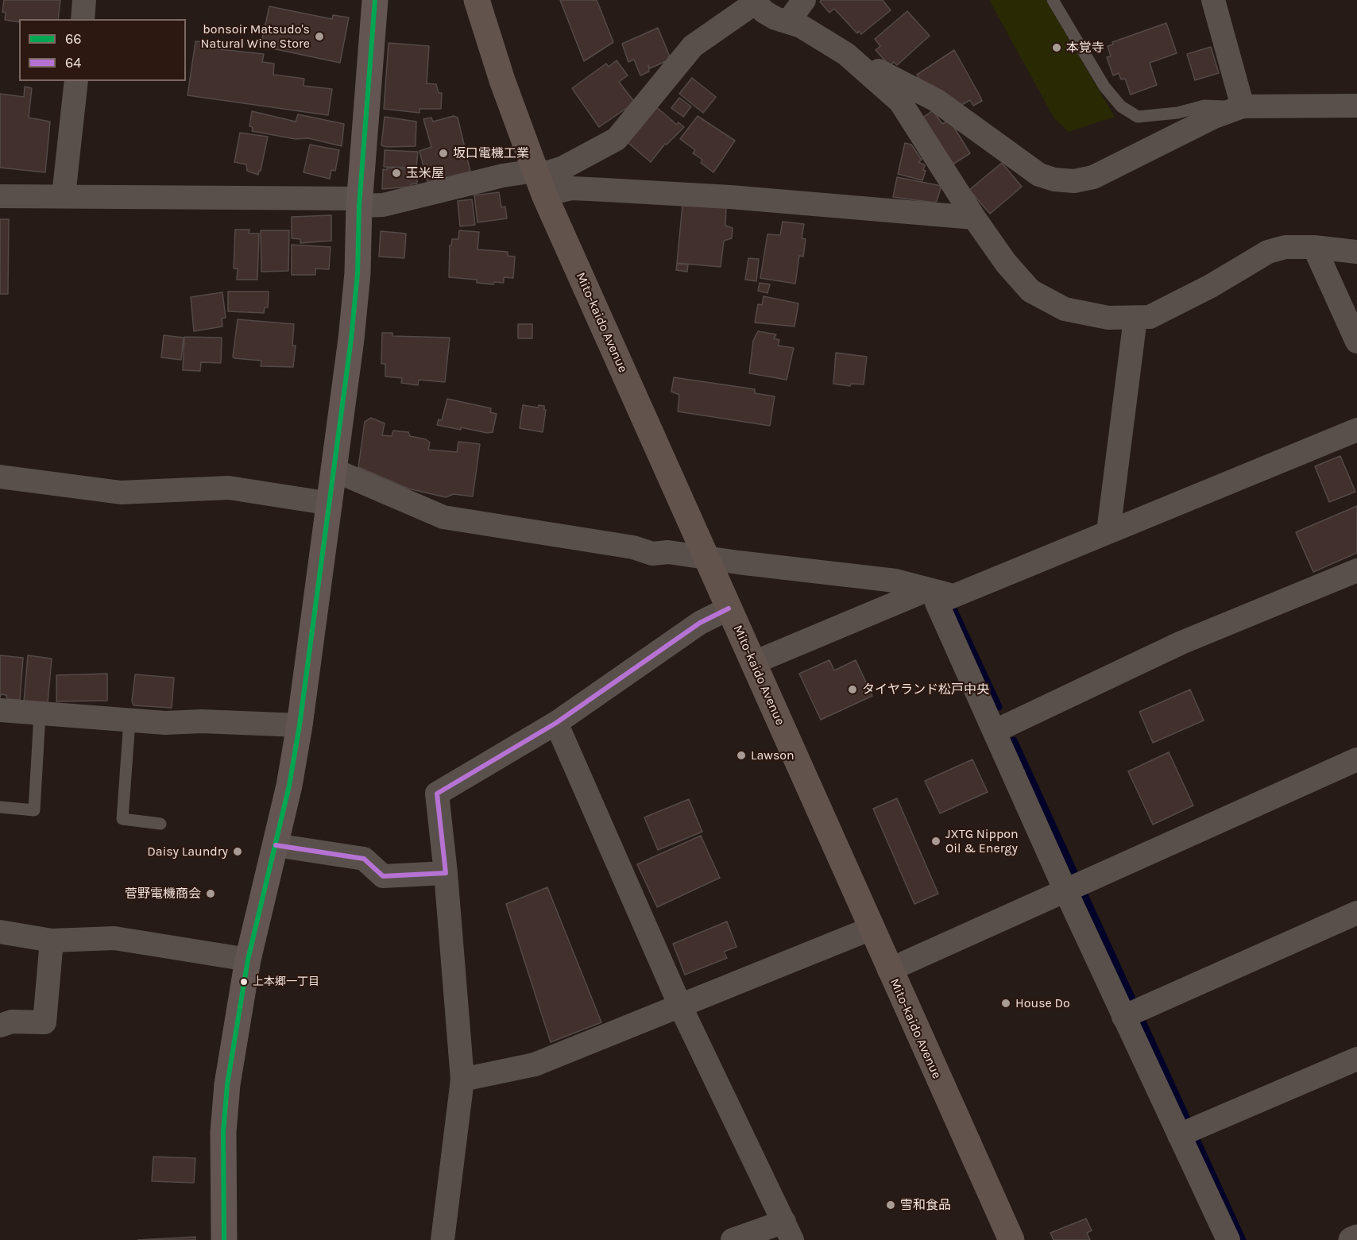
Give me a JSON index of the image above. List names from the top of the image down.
{
  "streets": {
    "highway": ["Mito-kaido Avenue"]
  },
  "places": [
    "bonsoir Matsudo's Natural Wine Store",
    "本覚寺",
    "坂口電機工業",
    "玉米屋",
    "タイヤランド松戸中央",
    "Lawson",
    "JXTG Nippon Oil & Energy",
    "Daisy Laundry",
    "菅野電機商会",
    "上本郷一丁目",
    "House Do",
    "雪和食品"
  ],
  "lines": ["transit line 66", "transit line 64"],
  "legend": ["66", "64"]
}
